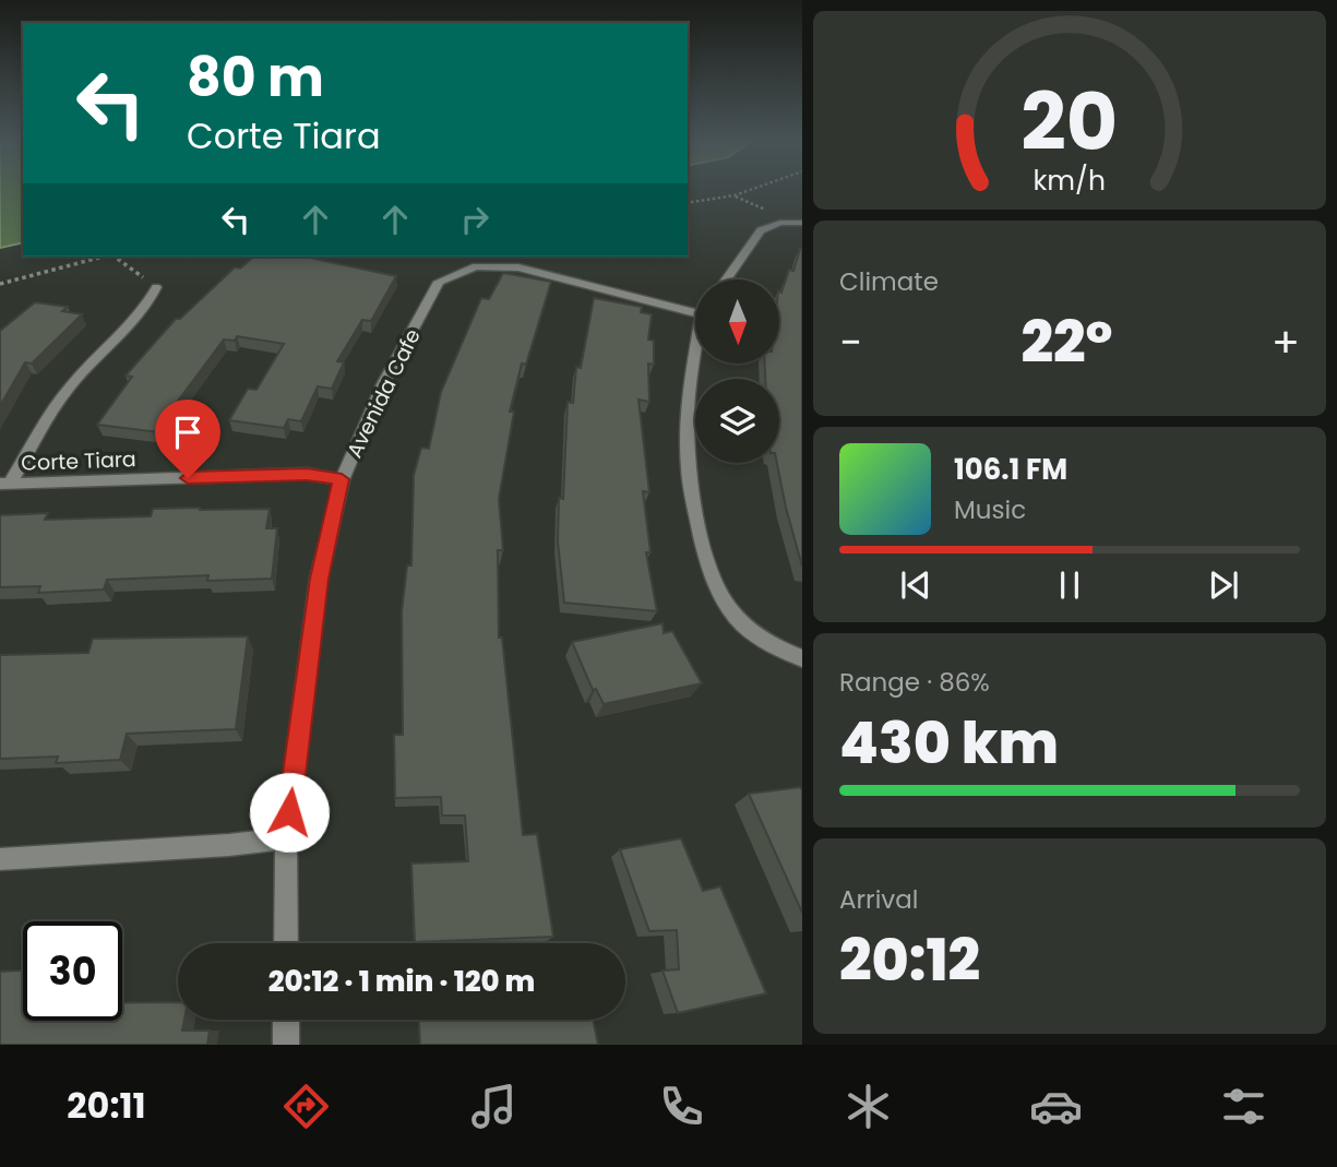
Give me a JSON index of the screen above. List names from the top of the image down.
{
  "streets": {
    "street": ["Avenida Cafe", "Corte Tiara"]
  },
  "crossings": [
    ["Avenida Cafe", "Corte Tiara"]
  ],
  "north": "bottom",
  "page": {
    "turn": ["80 m", "Corte Tiara"],
    "tile": [
      "Climate",
      ["Range · 86%", "430 km"],
      ["Arrival", "20:12"]
    ],
    "heat": ["−", "22°", "+"],
    "song": ["106.1 FM", "Music"],
    "limit": "30",
    "trip": "20:12 · 1 min · 120 m",
    "tabs": "20:11",
    "gauge": ["20", "km/h"]
  }
}
